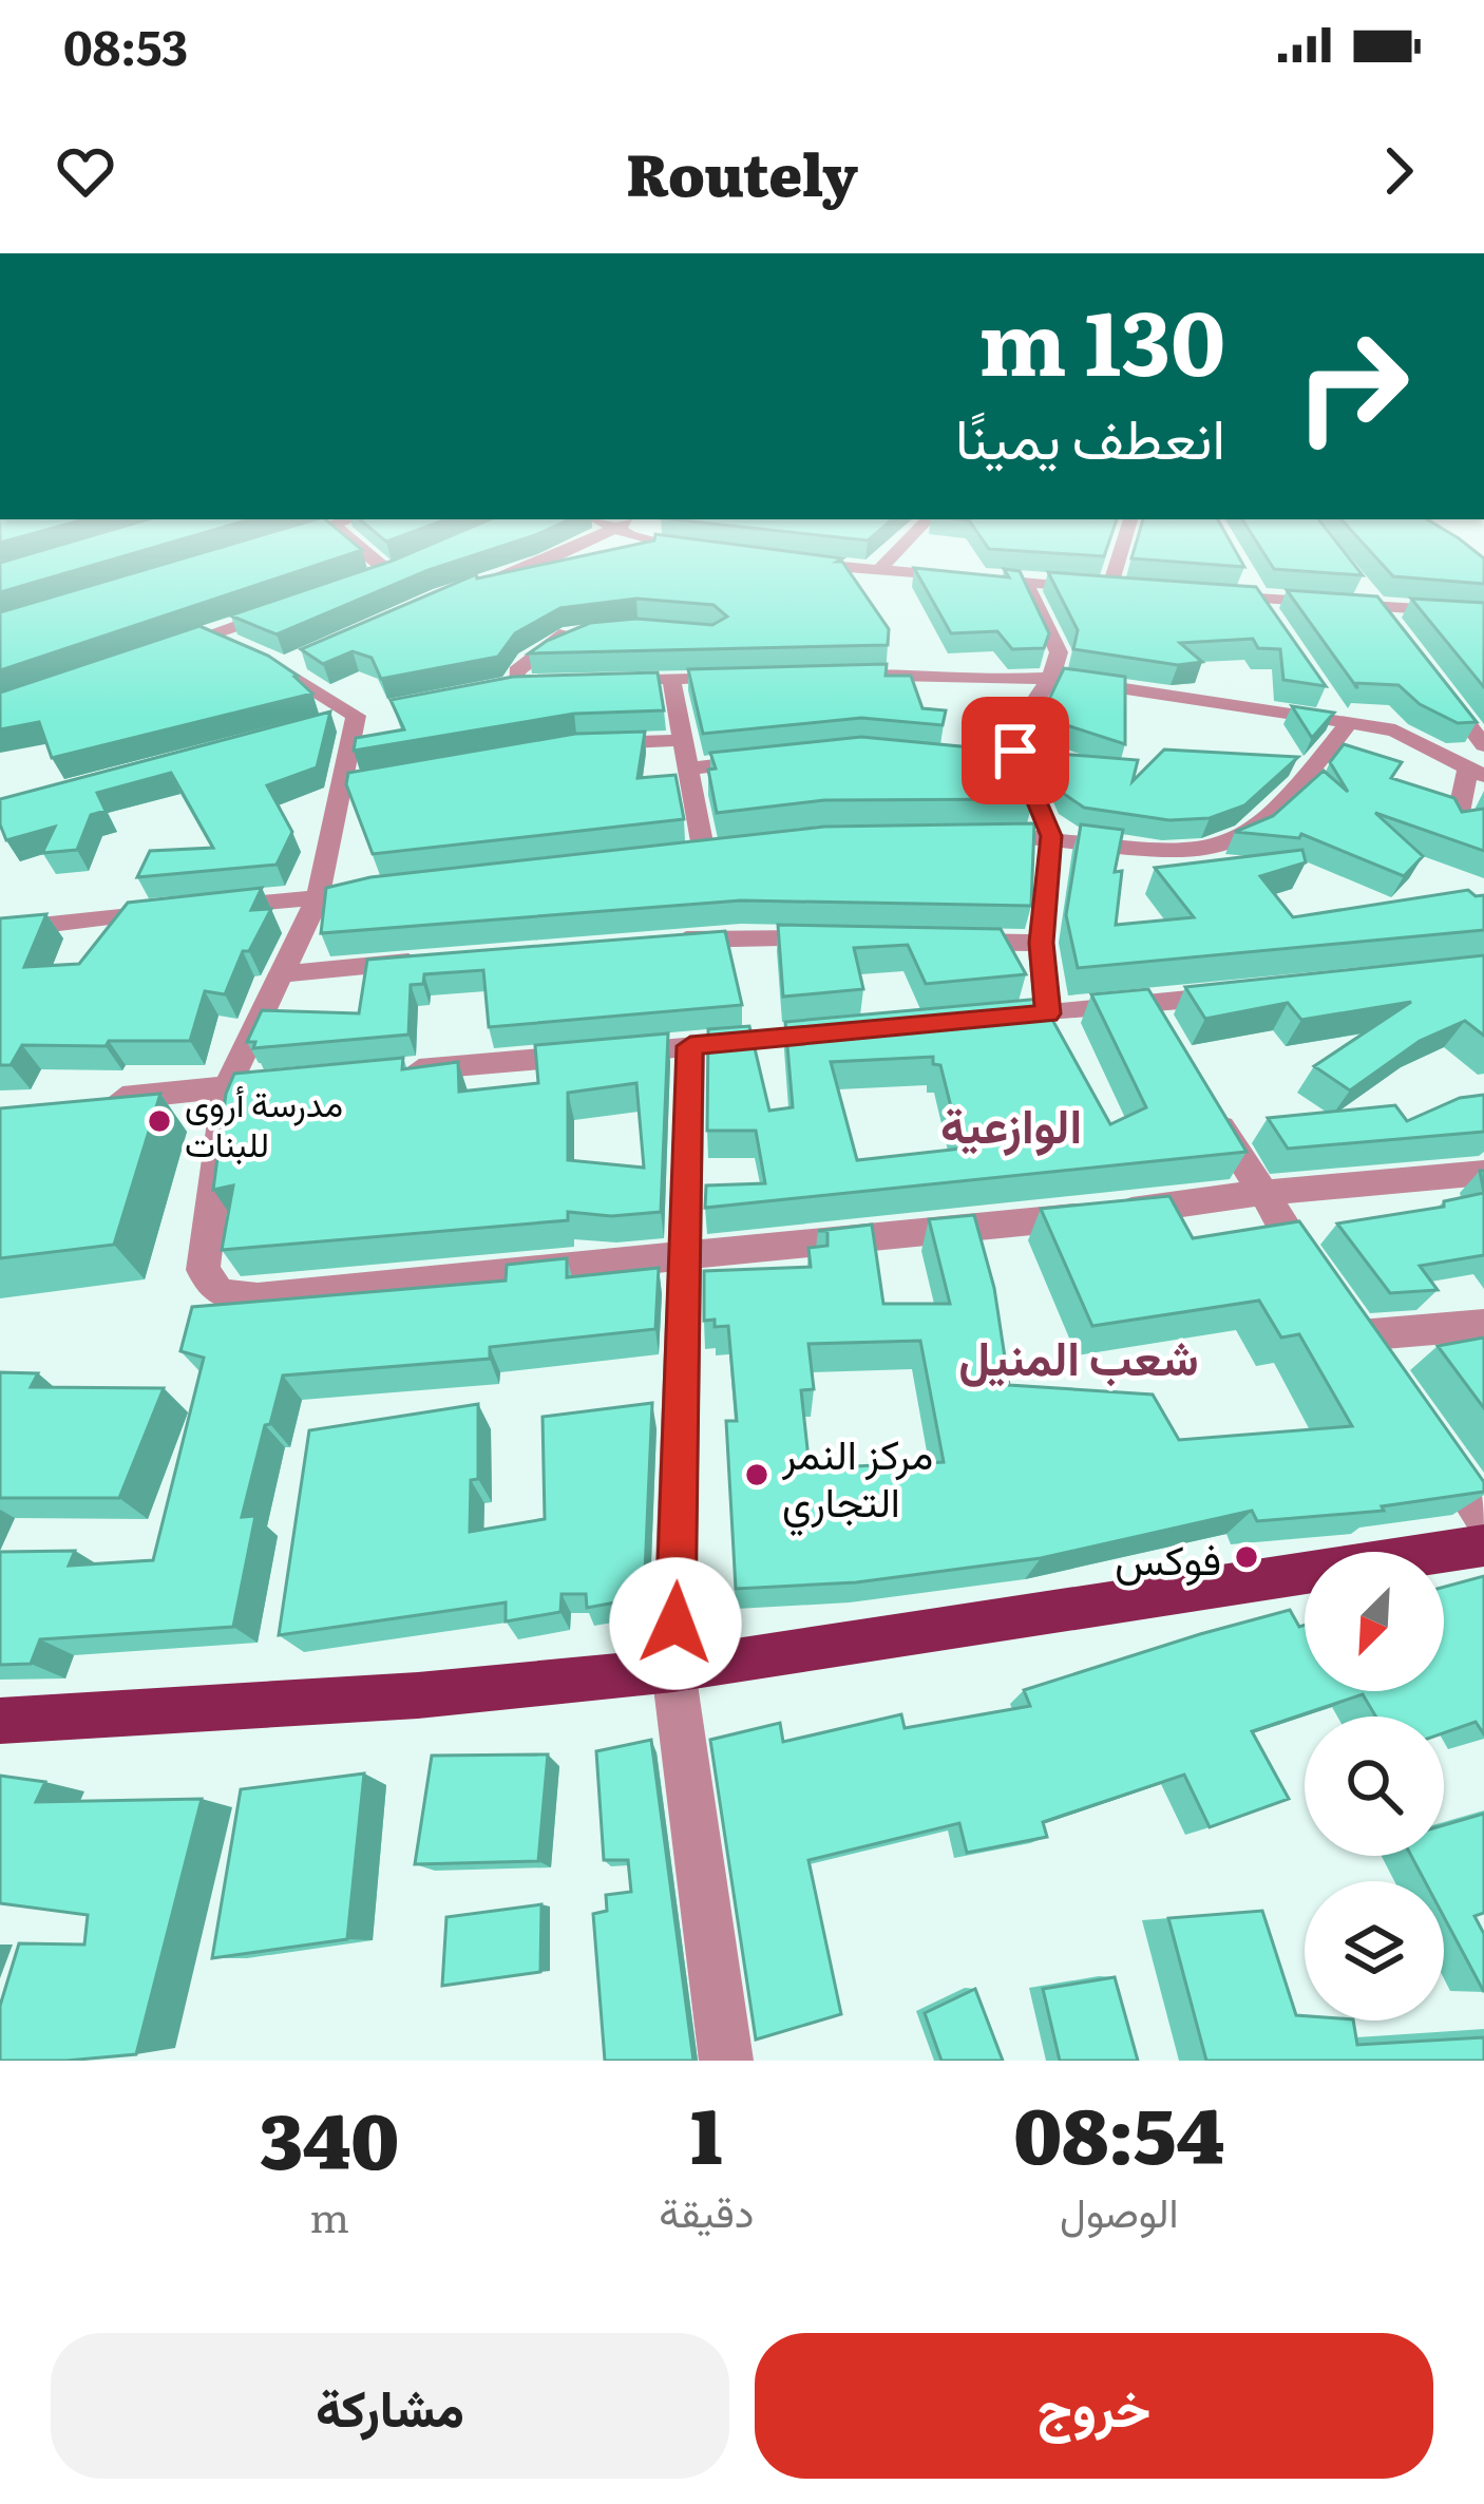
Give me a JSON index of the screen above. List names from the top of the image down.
{
  "districts": ["الوازعية", "شعب المنيل"],
  "places": ["مدرسة أروى للبنات", "مركز النمر التجاري", "فوكس"],
  "north": "bottom left",
  "page": {
    "status": "08:53",
    "header": "Routely",
    "turn": ["130 m", "انعطف يمينًا"],
    "eta": [
      "08:54",
      "الوصول",
      "1",
      "دقيقة",
      "340",
      "m"
    ],
    "buttons": ["خروج", "مشاركة"]
  }
}
